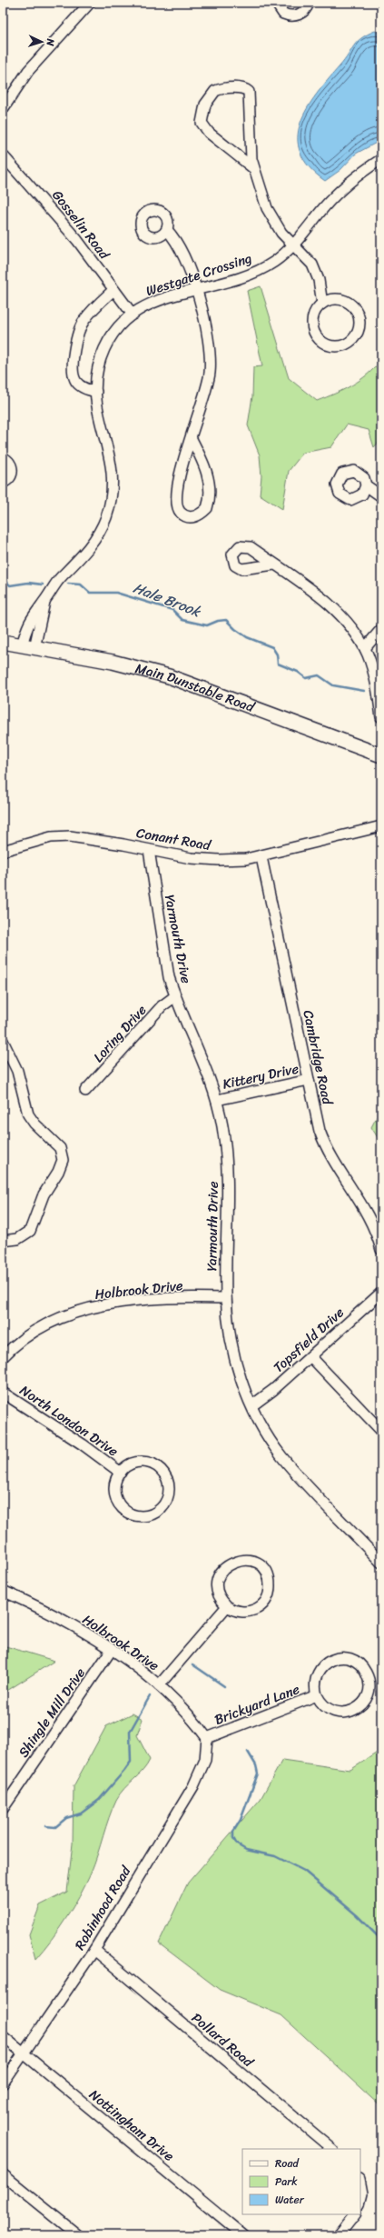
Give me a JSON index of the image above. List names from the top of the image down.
{
  "streets": {
    "main road": ["Main Dunstable Road"],
    "street": [
      "Gosselin Road",
      "Westgate Crossing",
      "Conant Road",
      "Yarmouth Drive",
      "Loring Drive",
      "Cambridge Road",
      "Kittery Drive",
      "Holbrook Drive",
      "Topsfield Drive",
      "North London Drive",
      "Brickyard Lane",
      "Shingle Mill Drive",
      "Robinhood Road",
      "Pollard Road",
      "Nottingham Drive"
    ]
  },
  "crossings": [
    ["Gosselin Road", "Westgate Crossing"],
    ["Westgate Crossing", "Main Dunstable Road"],
    ["Conant Road", "Yarmouth Drive"],
    ["Conant Road", "Cambridge Road"],
    ["Yarmouth Drive", "Loring Drive"],
    ["Yarmouth Drive", "Kittery Drive"],
    ["Yarmouth Drive", "Holbrook Drive"],
    ["Yarmouth Drive", "Topsfield Drive"],
    ["Cambridge Road", "Kittery Drive"],
    ["Holbrook Drive", "Brickyard Lane"],
    ["Holbrook Drive", "Shingle Mill Drive"],
    ["Holbrook Drive", "Robinhood Road"],
    ["Brickyard Lane", "Robinhood Road"],
    ["Robinhood Road", "Pollard Road"],
    ["Robinhood Road", "Nottingham Drive"]
  ],
  "water": ["Hale Brook"],
  "legend": ["Road", "Park", "Water"],
  "north": "right"
}
